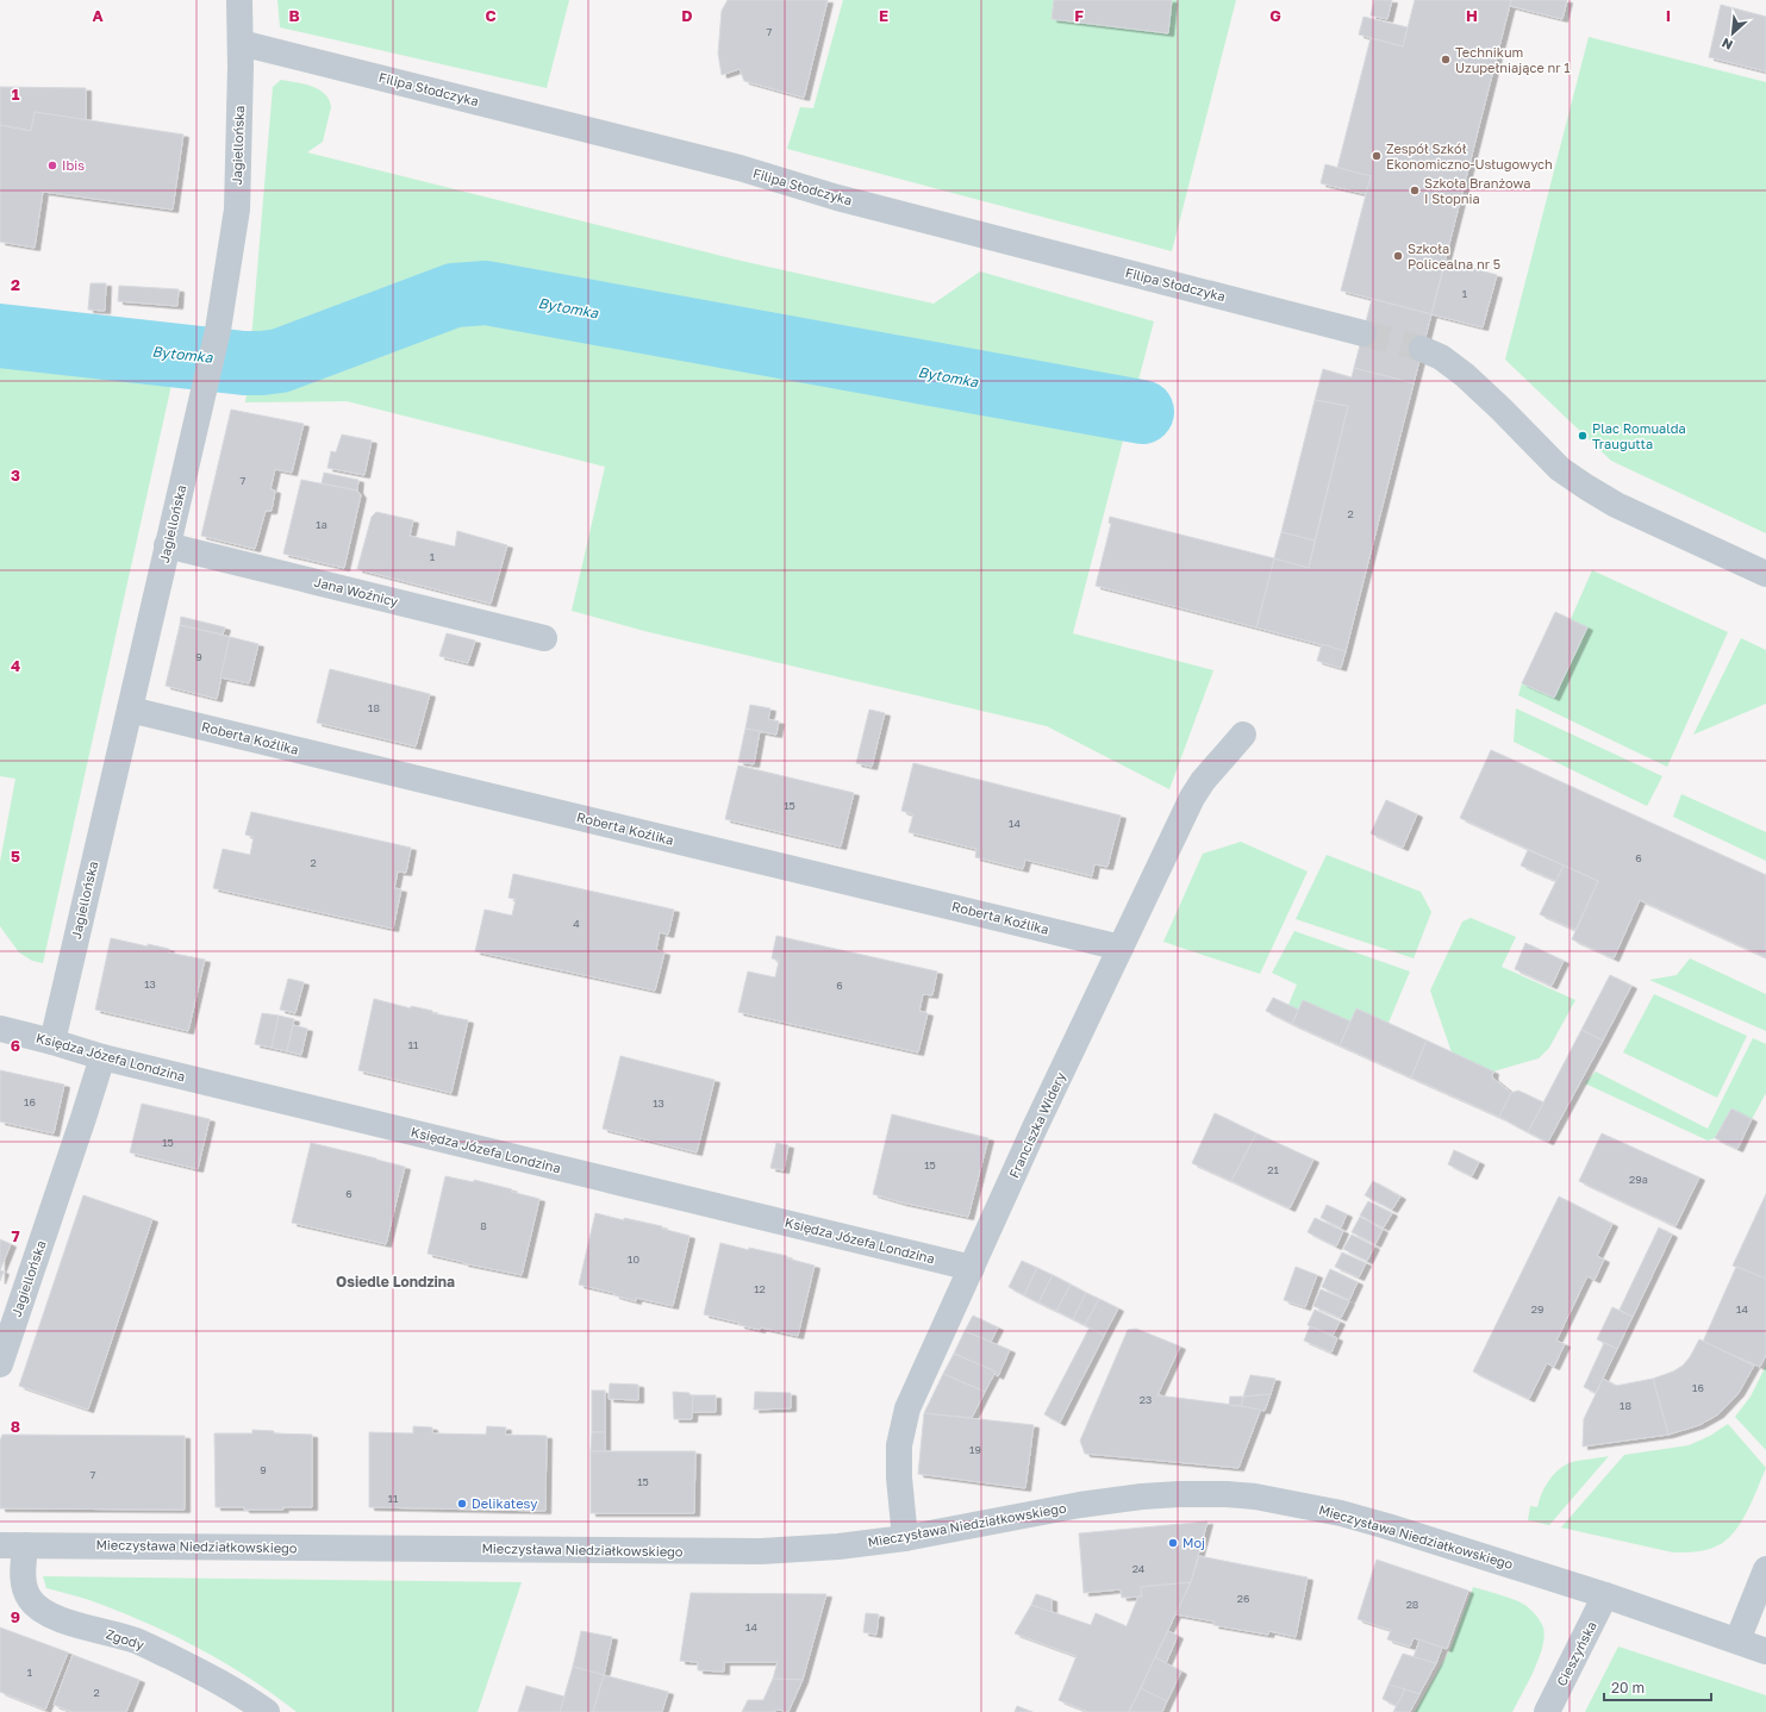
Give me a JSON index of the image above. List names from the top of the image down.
{
  "streets": {
    "street": [
      "Filipa Słodczyka",
      "Jagiellońska",
      "Jana Woźnicy",
      "Roberta Koźlika",
      "Księdza Józefa Londzina",
      "Franciszka Widery",
      "Mieczysława Niedziałkowskiego",
      "Zgody",
      "Cieszyńska"
    ]
  },
  "crossings": [
    ["Filipa Słodczyka", "Jagiellońska"],
    ["Jagiellońska", "Jana Woźnicy"],
    ["Jagiellońska", "Roberta Koźlika"],
    ["Jagiellońska", "Księdza Józefa Londzina"],
    ["Roberta Koźlika", "Franciszka Widery"],
    ["Księdza Józefa Londzina", "Franciszka Widery"],
    ["Franciszka Widery", "Mieczysława Niedziałkowskiego"],
    ["Mieczysława Niedziałkowskiego", "Zgody"],
    ["Mieczysława Niedziałkowskiego", "Cieszyńska"]
  ],
  "districts": ["Osiedle Londzina"],
  "water": ["Bytomka"],
  "places": [
    "Technikum Uzupełniające nr 1",
    "Zespół Szkół Ekonomiczno-Usługowych",
    "Ibis",
    "Szkoła Branżowa I Stopnia",
    "Szkoła Policealna nr 5",
    "Plac Romualda Traugutta",
    "Delikatesy",
    "Moj"
  ],
  "house_numbers": [
    "7",
    "1",
    "7",
    "2",
    "1a",
    "1",
    "9",
    "18",
    "15",
    "14",
    "6",
    "2",
    "4",
    "13",
    "6",
    "11",
    "16",
    "13",
    "15",
    "15",
    "21",
    "29a",
    "6",
    "8",
    "10",
    "12",
    "29",
    "14",
    "16",
    "23",
    "18",
    "19",
    "9",
    "7",
    "15",
    "11",
    "24",
    "26",
    "28",
    "14",
    "1",
    "2"
  ],
  "scale_bar": "20 m",
  "north": "bottom left",
  "grid": {
    "columns": [
      "A",
      "B",
      "C",
      "D",
      "E",
      "F",
      "G",
      "H",
      "I"
    ],
    "rows": [
      "1",
      "2",
      "3",
      "4",
      "5",
      "6",
      "7",
      "8",
      "9"
    ]
  }
}
